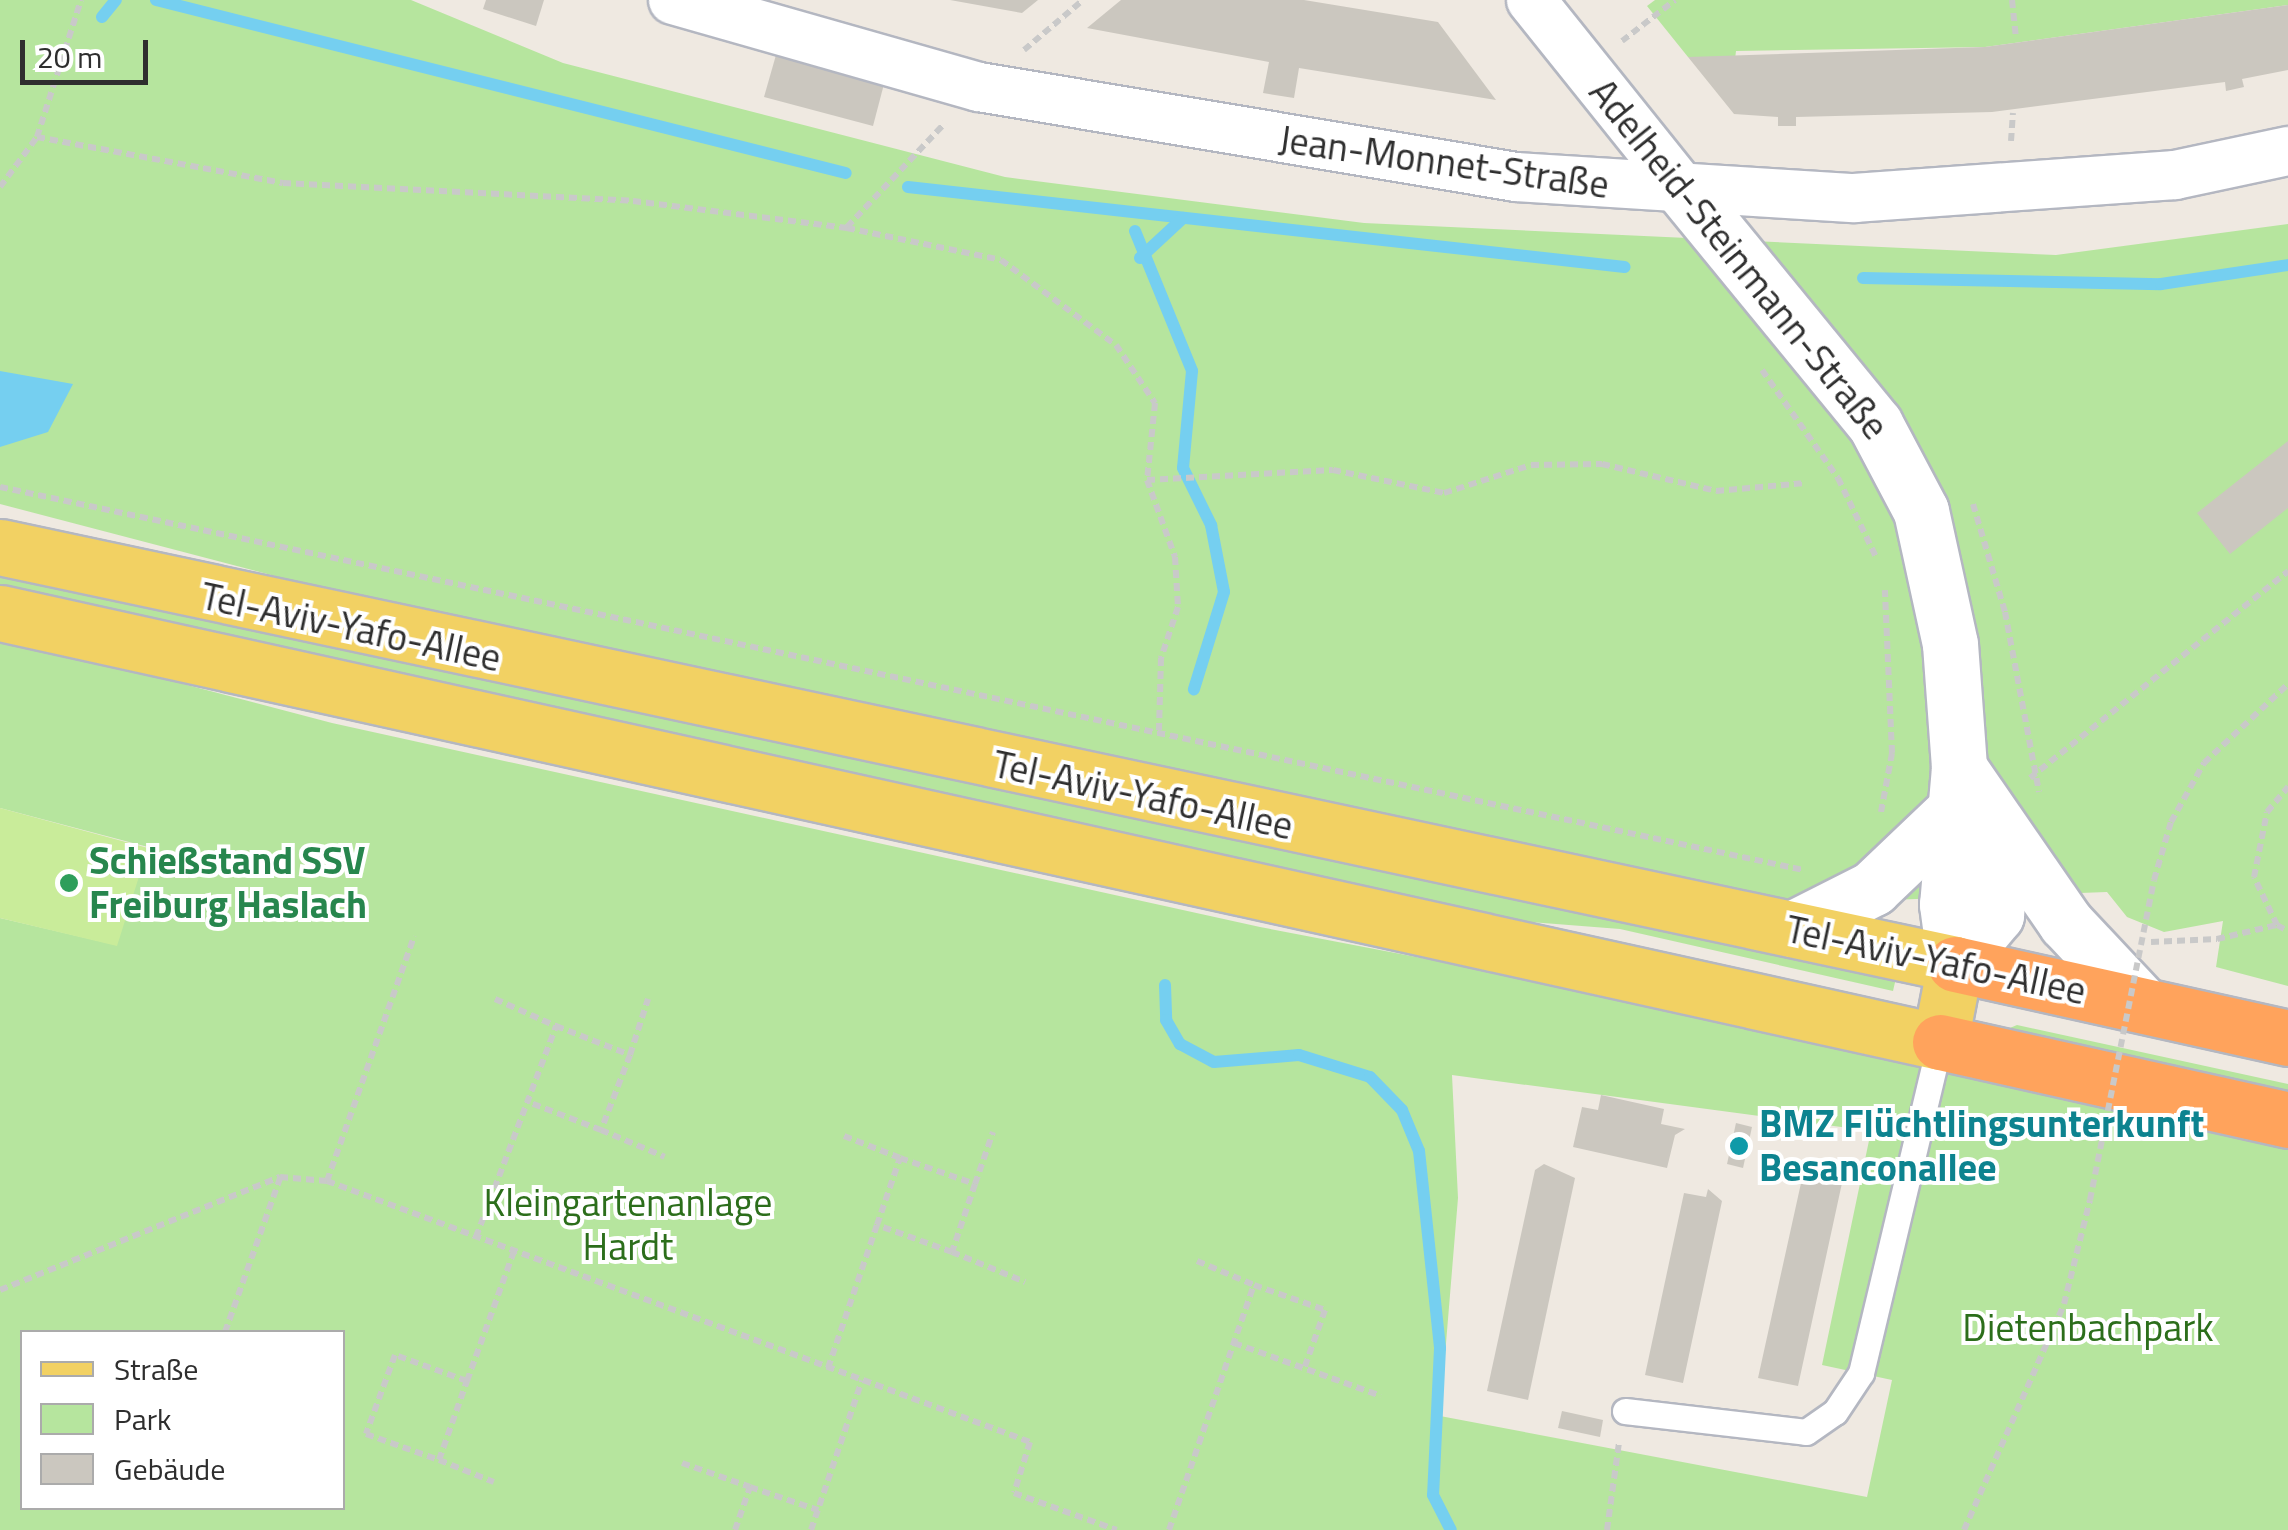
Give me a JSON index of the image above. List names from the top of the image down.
{
  "streets": {
    "highway": ["Tel-Aviv-Yafo-Allee"],
    "street": ["Jean-Monnet-Straße", "Adelheid-Steinmann-Straße"]
  },
  "crossings": [
    ["Jean-Monnet-Straße", "Adelheid-Steinmann-Straße"],
    ["Adelheid-Steinmann-Straße", "Tel-Aviv-Yafo-Allee"]
  ],
  "parks": ["Kleingartenanlage Hardt", "Dietenbachpark"],
  "places": ["Schießstand SSV Freiburg Haslach", "BMZ Flüchtlingsunterkunft Besanconallee"],
  "legend": ["Straße", "Park", "Gebäude"],
  "scale_bar": "20 m"
}
